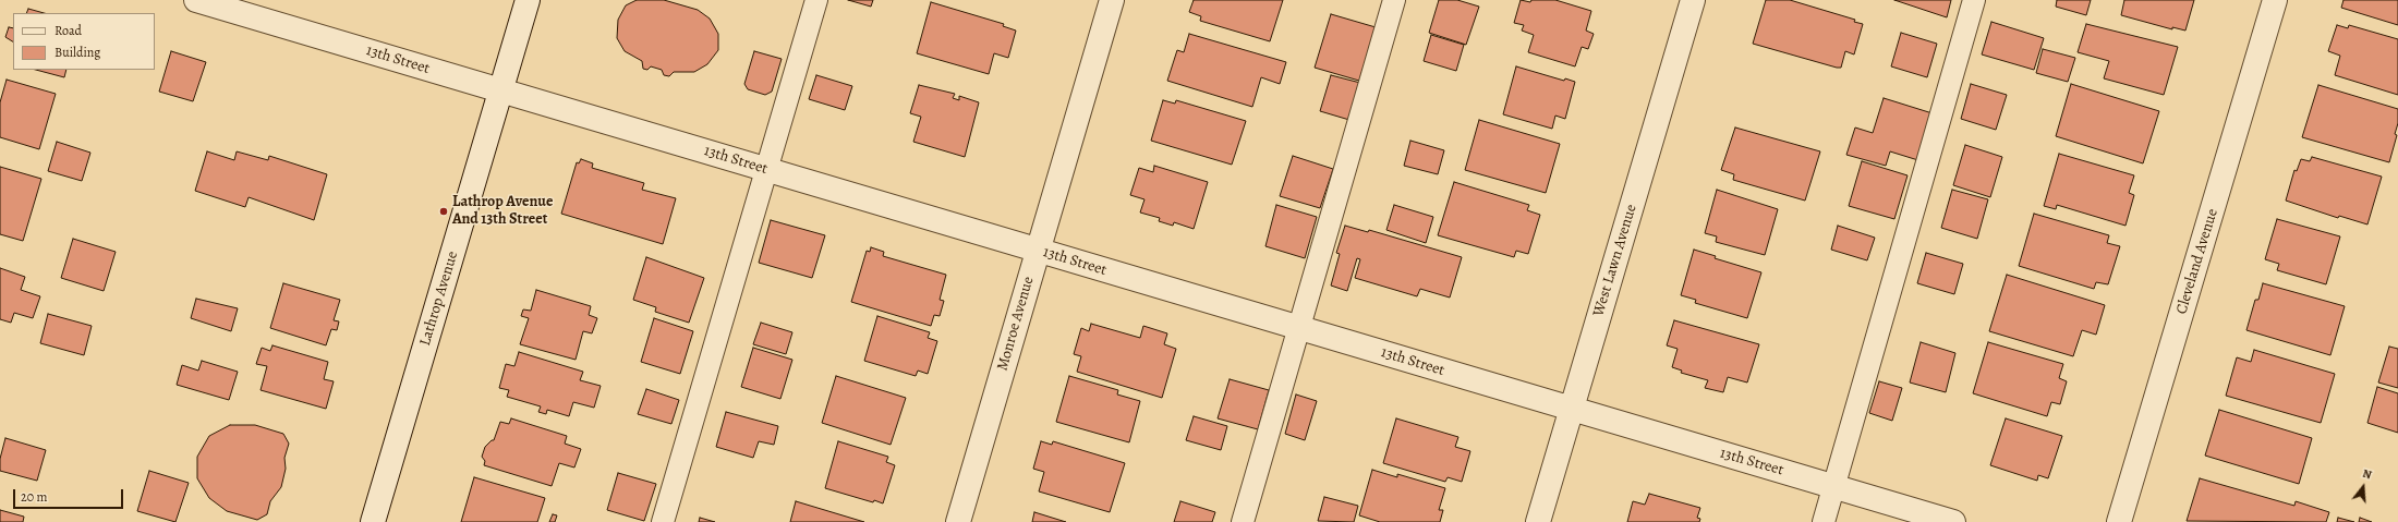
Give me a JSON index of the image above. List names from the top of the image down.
{
  "streets": {
    "street": [
      "13th Street",
      "West Lawn Avenue",
      "Cleveland Avenue",
      "Lathrop Avenue",
      "Monroe Avenue"
    ]
  },
  "crossings": [
    ["13th Street", "West Lawn Avenue"],
    ["13th Street", "Lathrop Avenue"],
    ["13th Street", "Monroe Avenue"]
  ],
  "places": ["Lathrop Avenue And 13th Street"],
  "legend": ["Road", "Building"],
  "scale_bar": "20 m",
  "north": "top"
}
